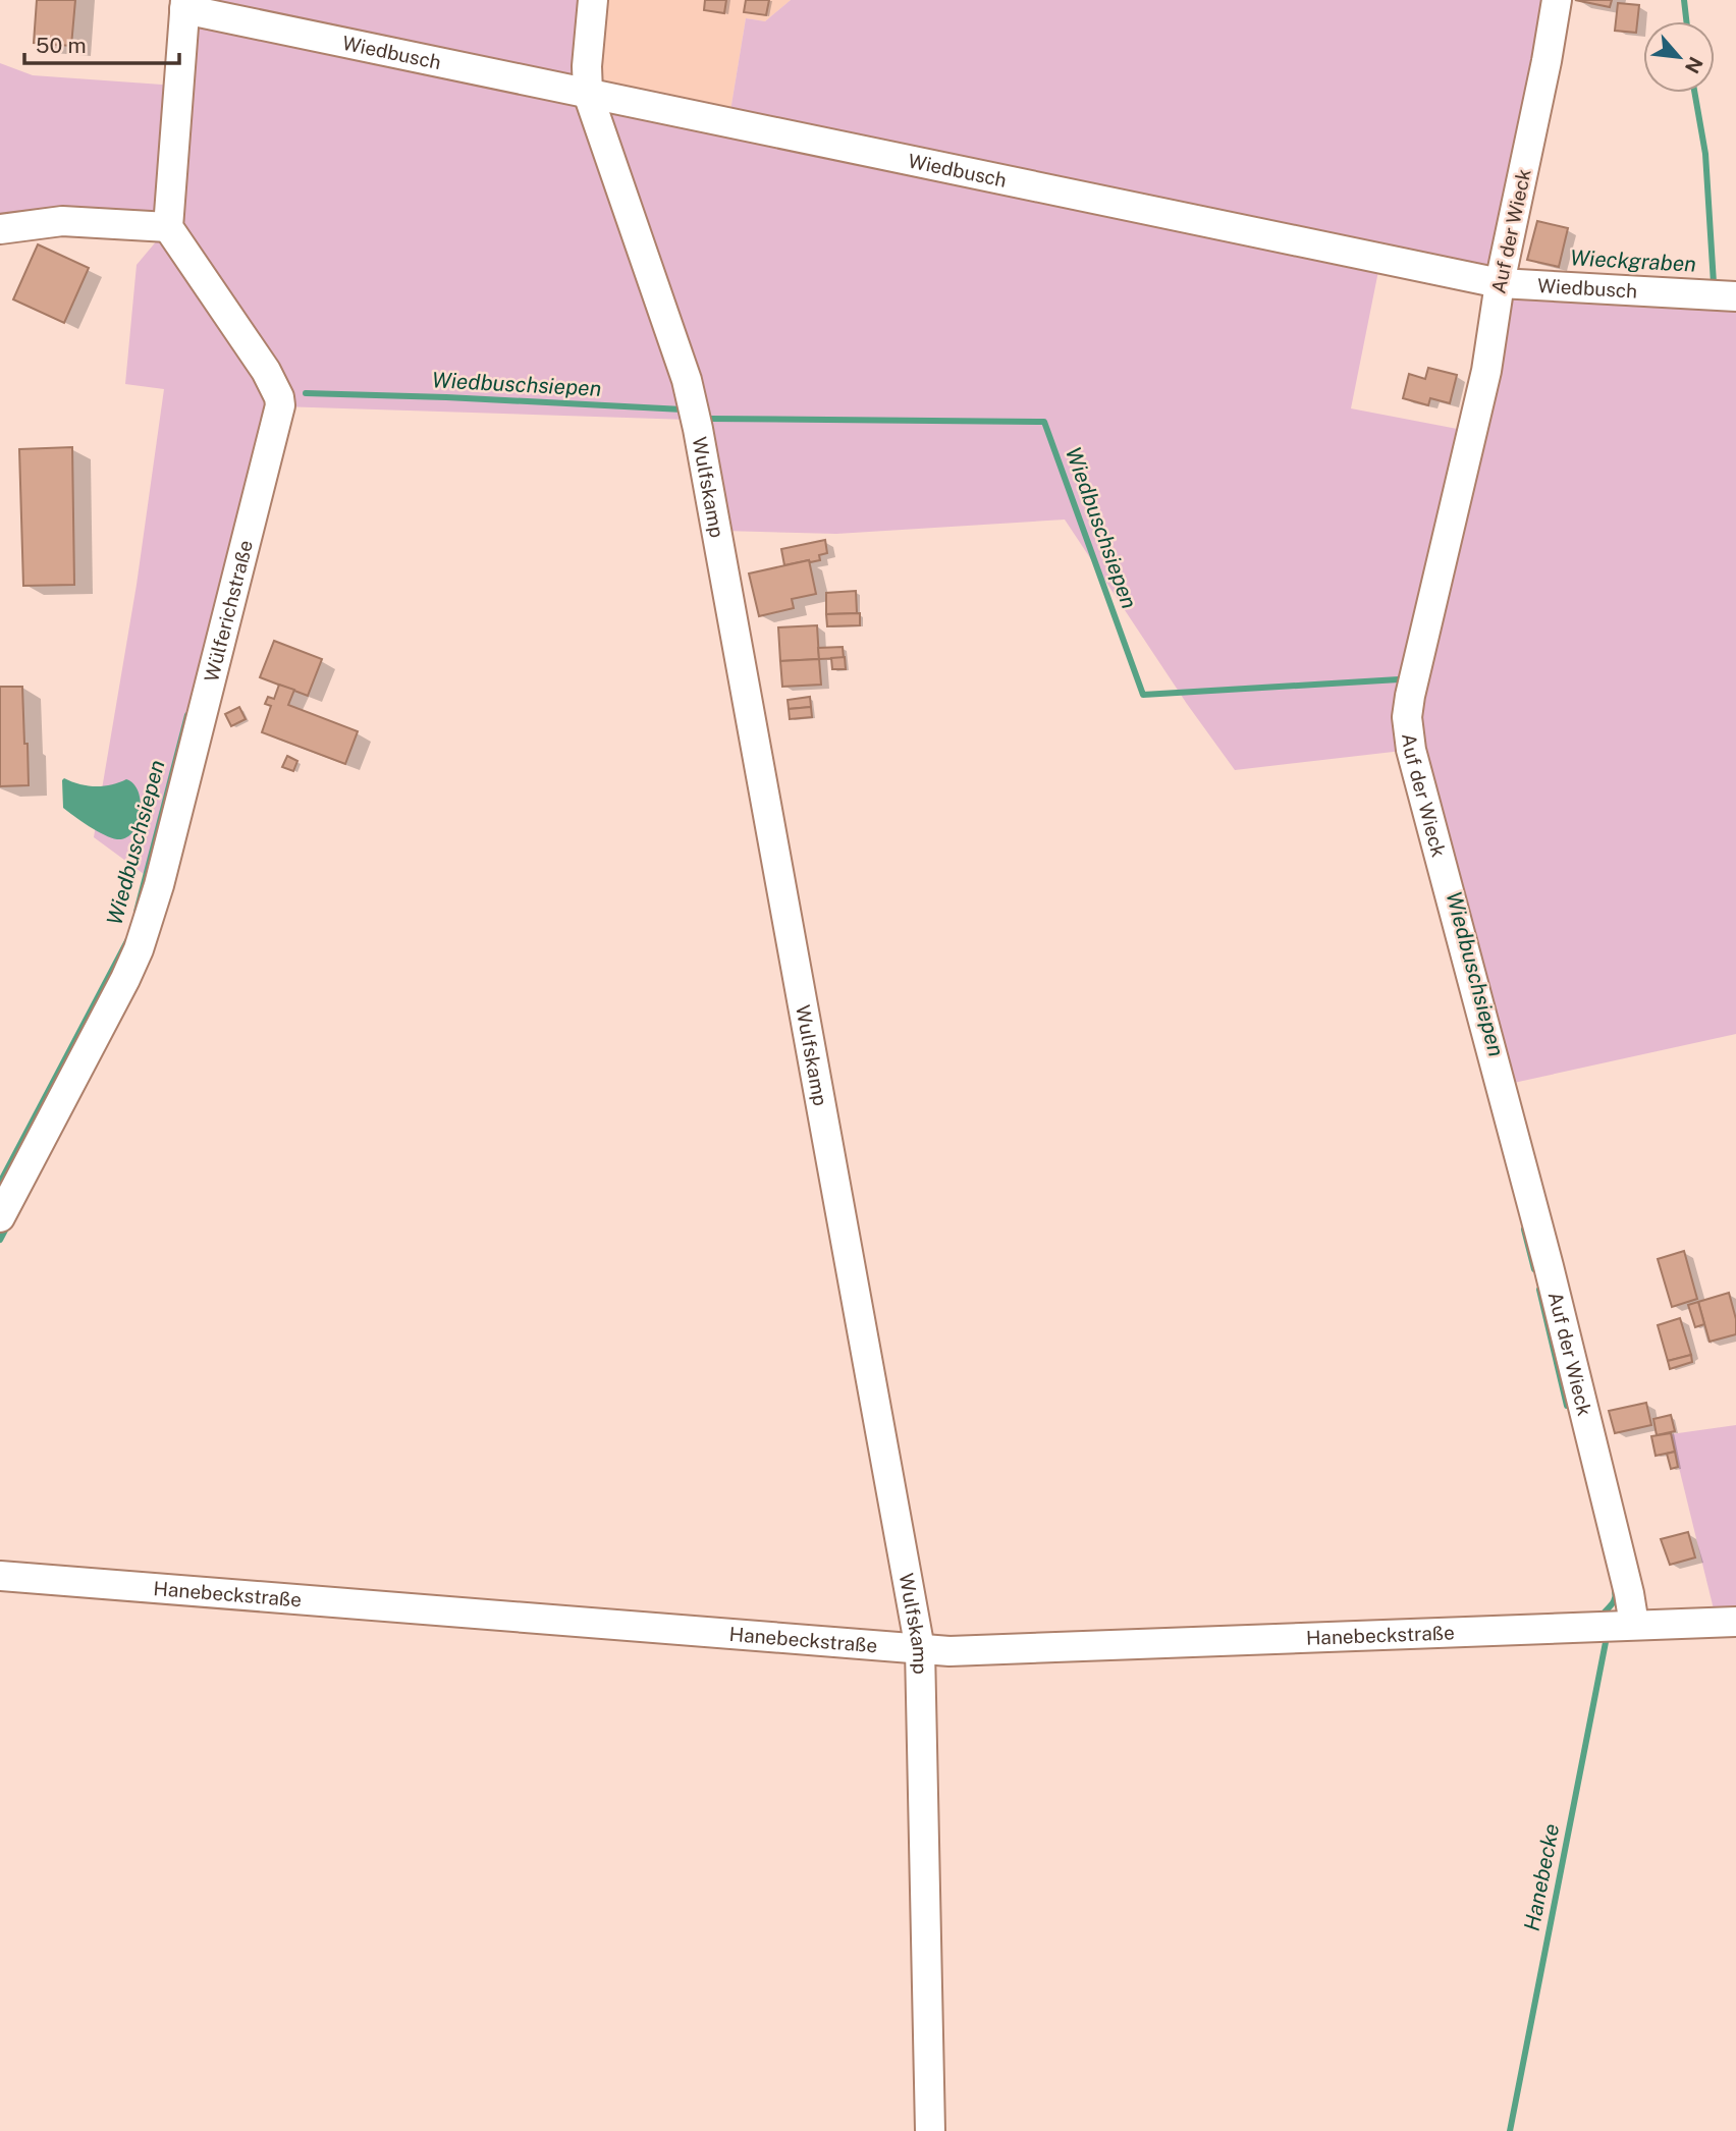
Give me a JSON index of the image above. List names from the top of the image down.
{
  "streets": {
    "street": [
      "Wiedbusch",
      "Auf der Wieck",
      "Wulfskamp",
      "Wülferichstraße",
      "Hanebeckstraße"
    ]
  },
  "crossings": [
    ["Wiedbusch", "Auf der Wieck"],
    ["Wiedbusch", "Wulfskamp"],
    ["Auf der Wieck", "Hanebeckstraße"],
    ["Wulfskamp", "Hanebeckstraße"]
  ],
  "water": ["Wieckgraben", "Wiedbuschsiepen", "Hanebecke"],
  "scale_bar": "50 m",
  "north": "bottom right"
}
